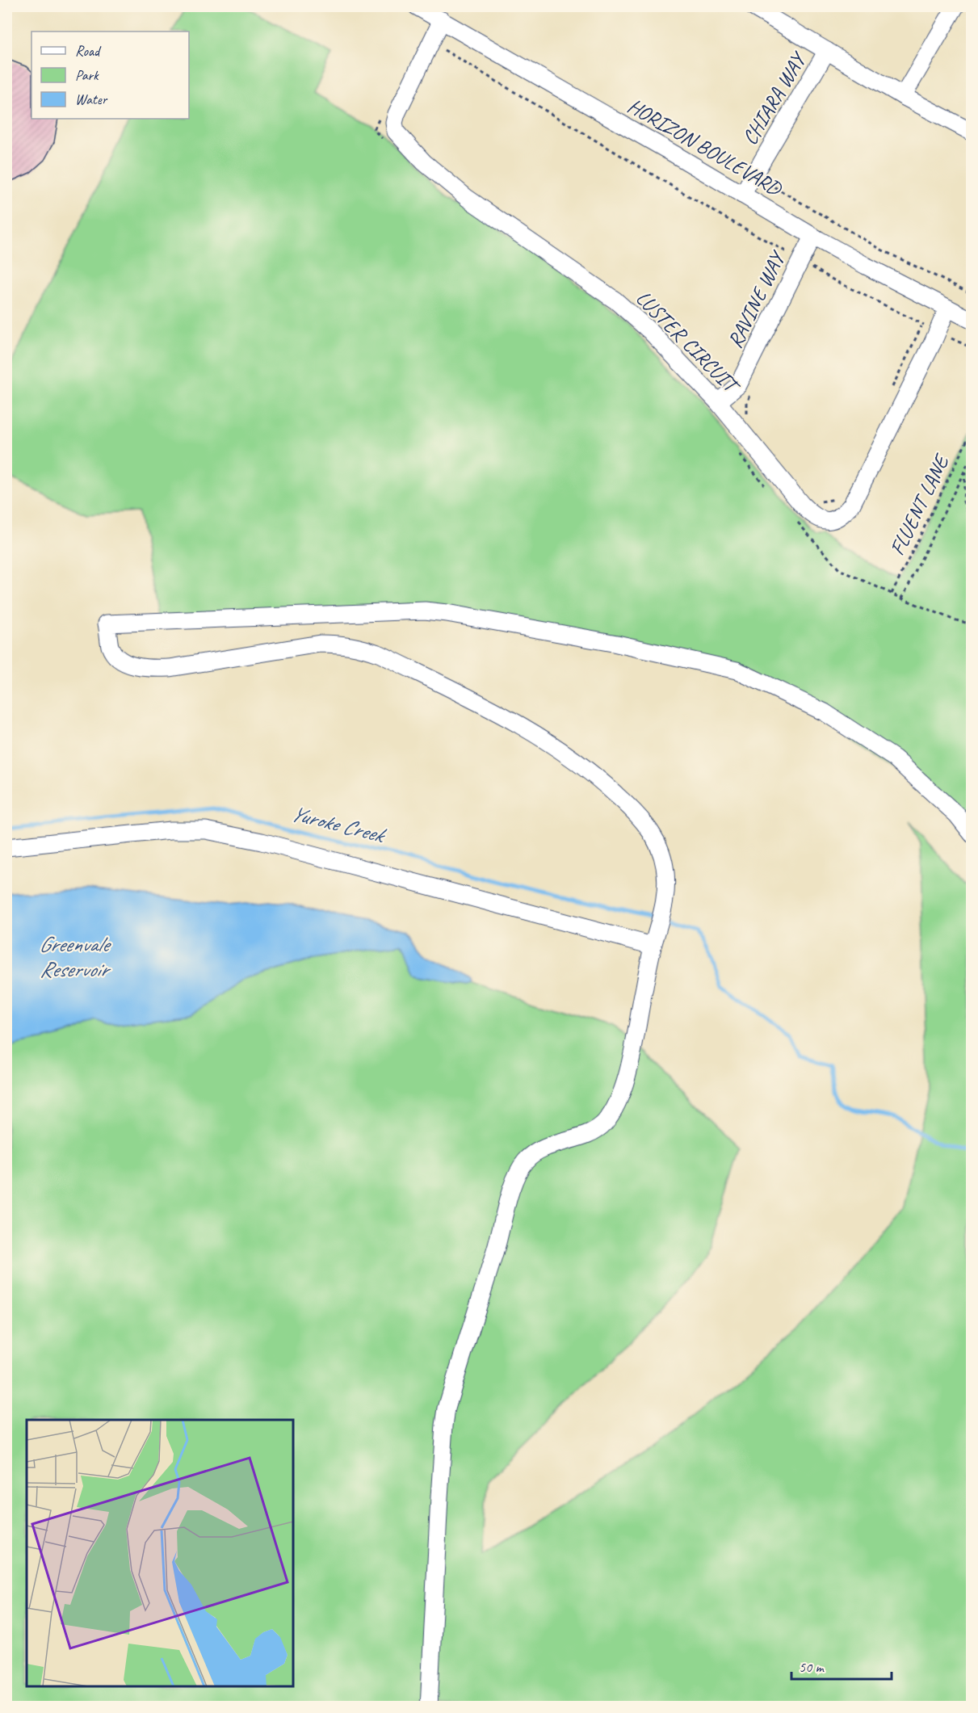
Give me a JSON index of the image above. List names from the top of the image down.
{
  "streets": {
    "street": [
      "CHIARA WAY",
      "HORIZON BOULEVARD",
      "RAVINE WAY",
      "LUSTER CIRCUIT"
    ],
    "path": ["FLUENT LANE"]
  },
  "crossings": [
    ["CHIARA WAY", "HORIZON BOULEVARD"],
    ["HORIZON BOULEVARD", "RAVINE WAY"],
    ["HORIZON BOULEVARD", "LUSTER CIRCUIT"],
    ["RAVINE WAY", "LUSTER CIRCUIT"]
  ],
  "water": ["Yuroke Creek", "Greenvale Reservoir"],
  "legend": ["Road", "Park", "Water"],
  "scale_bar": "50 m"
}
